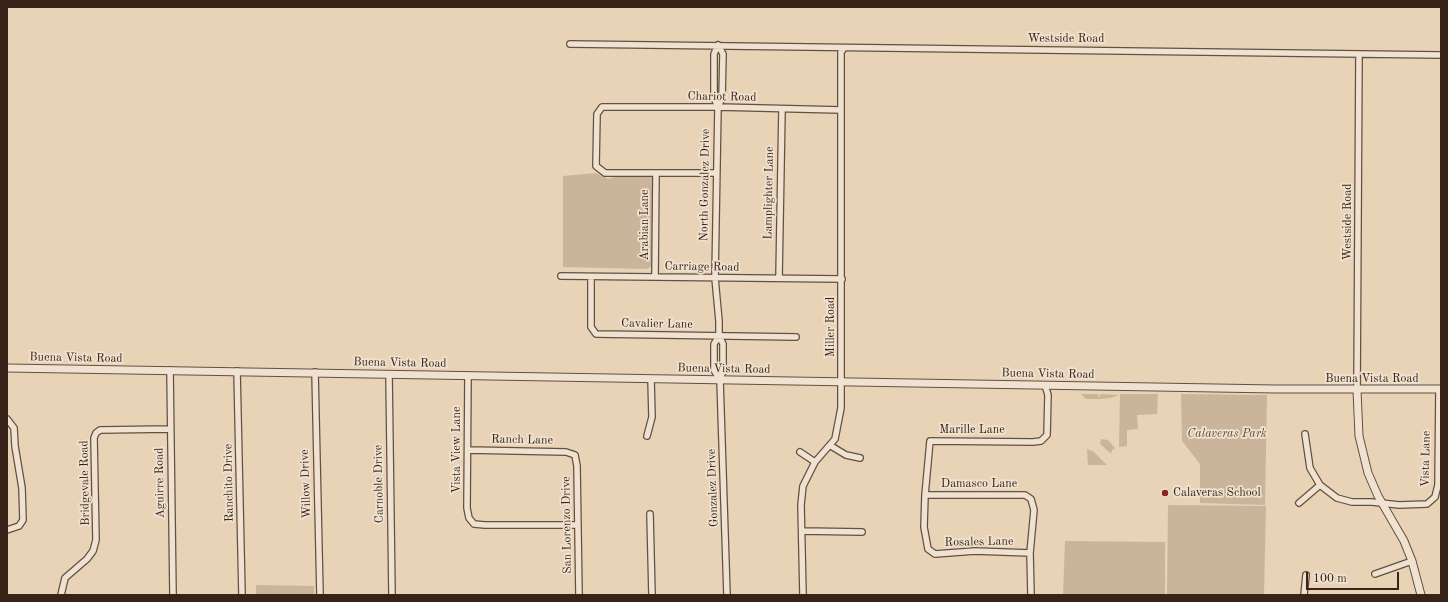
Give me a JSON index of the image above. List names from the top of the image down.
{
  "streets": {
    "street": [
      "Westside Road",
      "Chariot Road",
      "North Gonzalez Drive",
      "Lamplighter Lane",
      "Arabian Lane",
      "Carriage Road",
      "Cavalier Lane",
      "Miller Road",
      "Buena Vista Road",
      "Marille Lane",
      "Ranch Lane",
      "Vista View Lane",
      "Vista Lane",
      "Bridgevale Road",
      "Aguirre Road",
      "Ranchito Drive",
      "Willow Drive",
      "Carnoble Drive",
      "Damasco Lane",
      "Gonzalez Drive",
      "San Lorenzo Drive",
      "Rosales Lane"
    ]
  },
  "crossings": [
    ["Westside Road", "North Gonzalez Drive"],
    ["Westside Road", "Miller Road"],
    ["Westside Road", "Buena Vista Road"],
    ["Chariot Road", "North Gonzalez Drive"],
    ["Chariot Road", "Lamplighter Lane"],
    ["Chariot Road", "Arabian Lane"],
    ["Chariot Road", "Miller Road"],
    ["North Gonzalez Drive", "Carriage Road"],
    ["North Gonzalez Drive", "Cavalier Lane"],
    ["North Gonzalez Drive", "Buena Vista Road"],
    ["North Gonzalez Drive", "Gonzalez Drive"],
    ["Lamplighter Lane", "Carriage Road"],
    ["Arabian Lane", "Carriage Road"],
    ["Carriage Road", "Cavalier Lane"],
    ["Carriage Road", "Miller Road"],
    ["Miller Road", "Buena Vista Road"],
    ["Buena Vista Road", "Marille Lane"],
    ["Buena Vista Road", "Vista View Lane"],
    ["Buena Vista Road", "Vista Lane"],
    ["Buena Vista Road", "Aguirre Road"],
    ["Buena Vista Road", "Ranchito Drive"],
    ["Buena Vista Road", "Willow Drive"],
    ["Buena Vista Road", "Carnoble Drive"],
    ["Buena Vista Road", "Gonzalez Drive"],
    ["Marille Lane", "Damasco Lane"],
    ["Marille Lane", "Rosales Lane"],
    ["Ranch Lane", "Vista View Lane"],
    ["Ranch Lane", "San Lorenzo Drive"],
    ["Vista View Lane", "San Lorenzo Drive"],
    ["Bridgevale Road", "Aguirre Road"],
    ["Damasco Lane", "Rosales Lane"]
  ],
  "parks": ["Calaveras Park"],
  "places": ["Calaveras School"],
  "scale_bar": "100 m"
}
